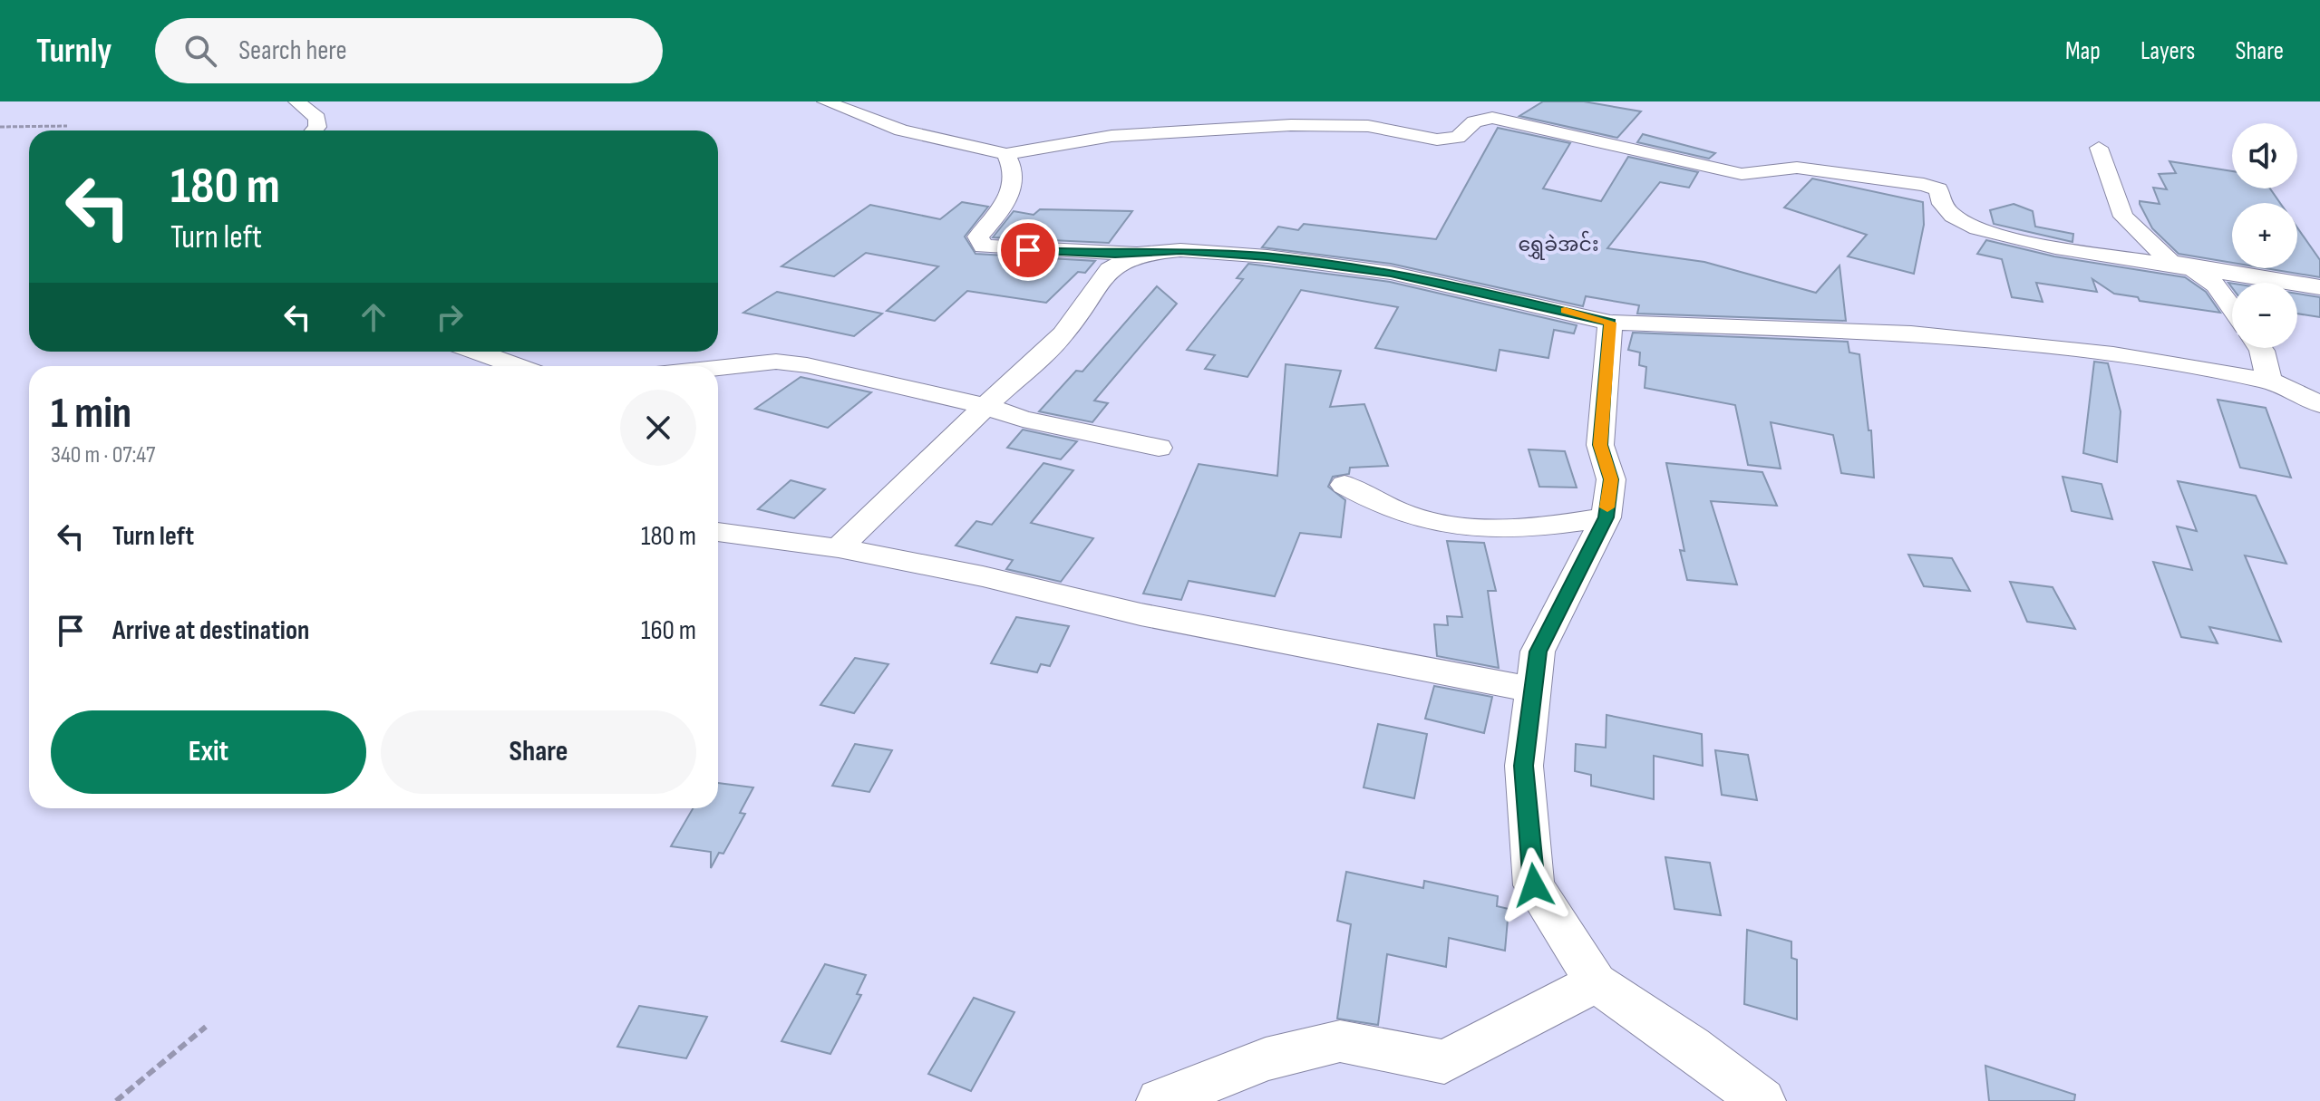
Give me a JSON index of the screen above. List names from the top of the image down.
{
  "districts": ["ရွှေခဲအင်း"],
  "page": {
    "header": "Turnly",
    "search": "Search here",
    "nav": ["Map", "Layers", "Share"],
    "map_buttons": ["+", "−"],
    "turn": ["180 m", "Turn left"],
    "heading": ["1 min", "340 m · 07:47"],
    "list": [
      {
        "name": "Turn left",
        "value": "180 m"
      },
      {
        "name": "Arrive at destination",
        "value": "160 m"
      }
    ],
    "buttons": ["Exit", "Share"]
  }
}
